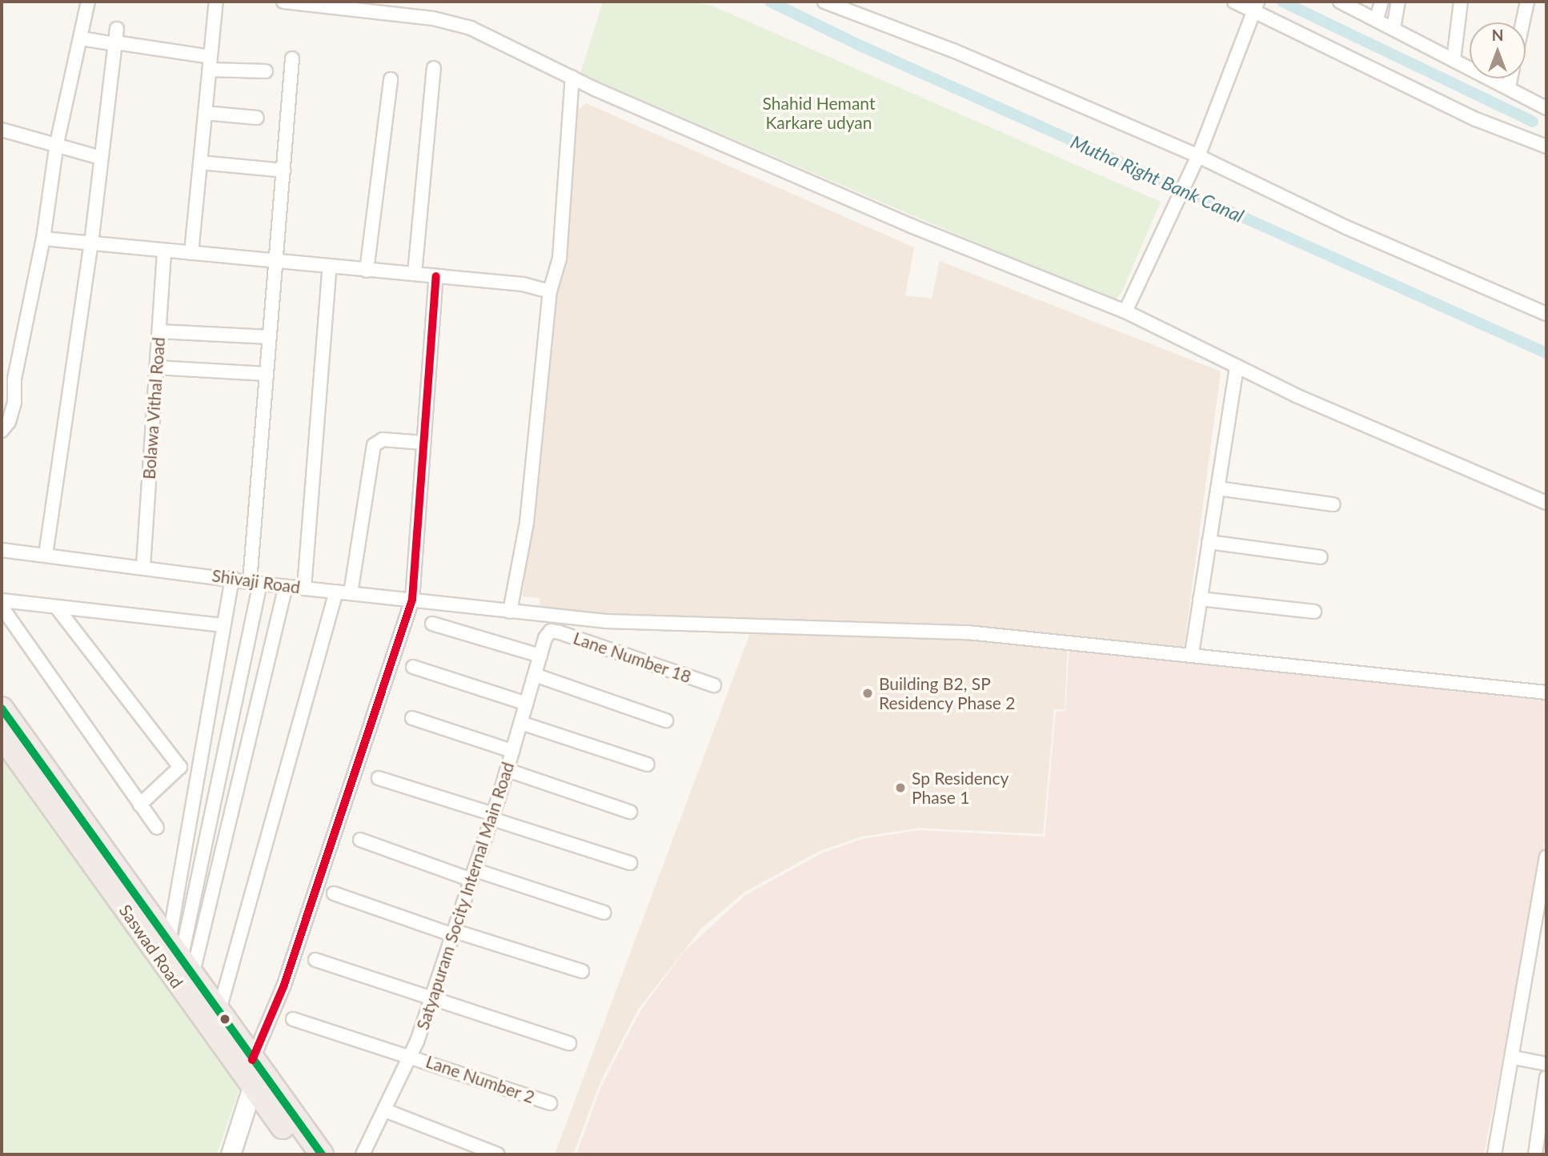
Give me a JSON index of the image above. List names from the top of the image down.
{
  "streets": {
    "highway": ["Saswad Road"],
    "street": [
      "Bolawa Vithal Road",
      "Shivaji Road",
      "Lane Number 18",
      "Satyapuram Socity Internal Main Road",
      "Lane Number 2"
    ]
  },
  "crossings": [
    ["Bolawa Vithal Road", "Shivaji Road"],
    ["Lane Number 18", "Satyapuram Socity Internal Main Road"],
    ["Satyapuram Socity Internal Main Road", "Lane Number 2"]
  ],
  "water": ["Mutha Right Bank Canal"],
  "parks": ["Shahid Hemant Karkare udyan"],
  "places": ["Building B2, SP Residency Phase 2", "Sp Residency Phase 1"],
  "north": "top"
}
